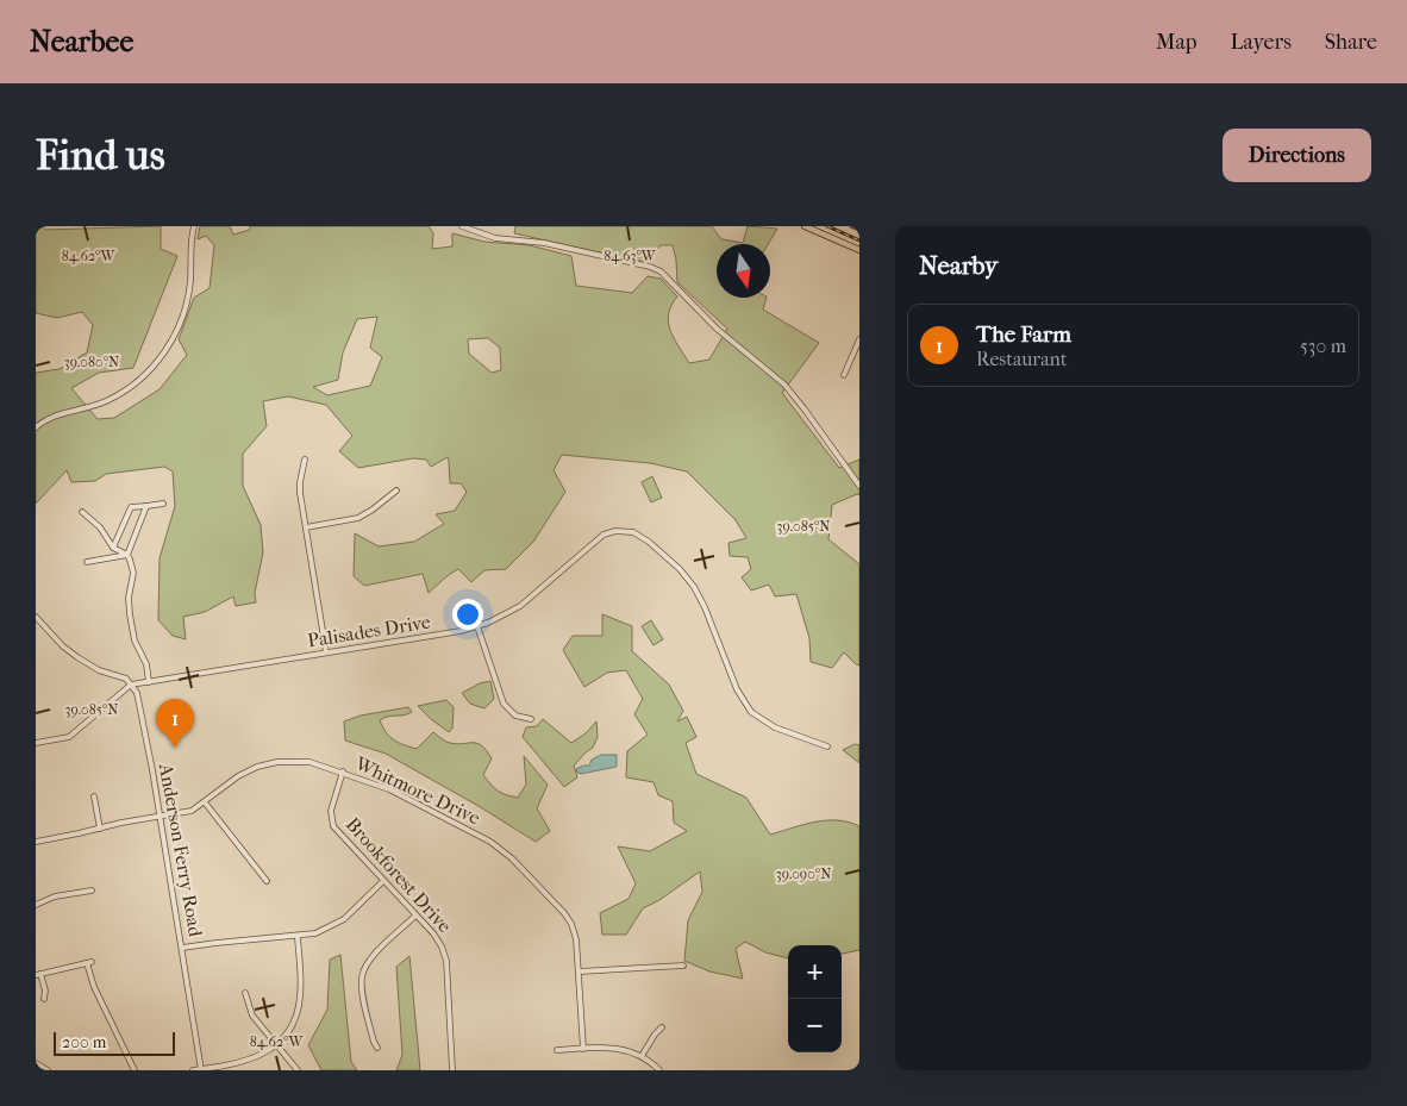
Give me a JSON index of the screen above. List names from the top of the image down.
{
  "streets": {
    "street": [
      "Palisades Drive",
      "Whitmore Drive",
      "Anderson Ferry Road",
      "Brookforest Drive"
    ]
  },
  "crossings": [
    ["Palisades Drive", "Anderson Ferry Road"],
    ["Whitmore Drive", "Anderson Ferry Road"],
    ["Whitmore Drive", "Brookforest Drive"]
  ],
  "scale_bar": "200 m",
  "north": "bottom",
  "page": {
    "header": "Nearbee",
    "nav": ["Map", "Layers", "Share"],
    "buttons": "Directions",
    "title": "Find us",
    "heading": "Nearby",
    "list": [
      {
        "mark": "1",
        "name": "The Farm",
        "note": "Restaurant",
        "value": "530 m"
      }
    ],
    "pins": "1",
    "map_buttons": ["+", "−"],
    "scale": "200 m"
  },
  "coordinates": [
    "84.62°W",
    "84.63°W",
    "39.080°N",
    "39.085°N",
    "39.090°N"
  ]
}
